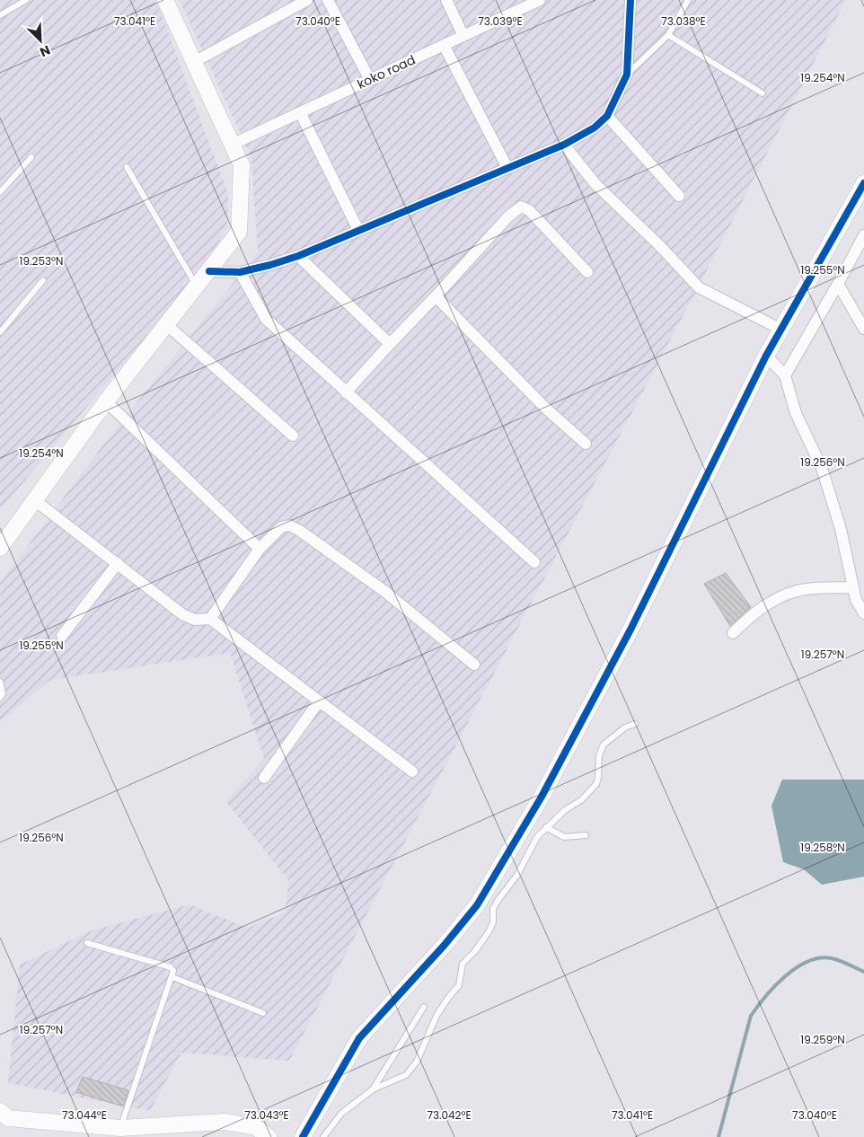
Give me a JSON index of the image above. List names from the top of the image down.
{
  "streets": {
    "street": ["koko road"]
  },
  "north": "bottom right",
  "coordinates": [
    "73.041°E",
    "73.040°E",
    "73.039°E",
    "73.038°E",
    "19.254°N",
    "19.253°N",
    "19.255°N",
    "19.256°N",
    "19.257°N",
    "19.258°N",
    "19.259°N",
    "73.044°E",
    "73.043°E",
    "73.042°E"
  ]
}
